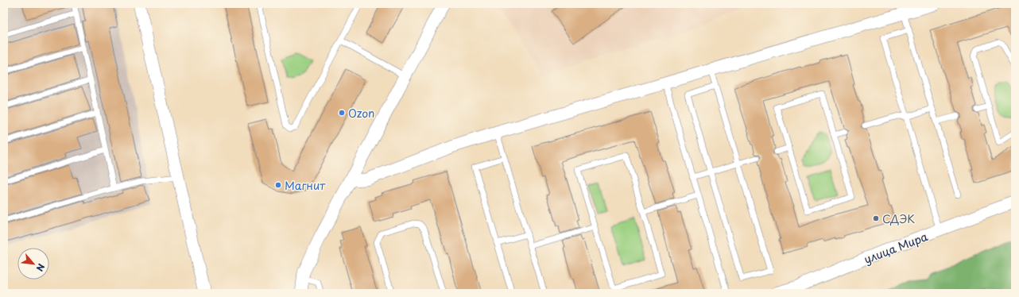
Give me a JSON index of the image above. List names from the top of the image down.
{
  "streets": {
    "street": ["улица Мира"]
  },
  "places": ["Ozon", "Магнит", "СДЭК"],
  "north": "bottom right"
}
